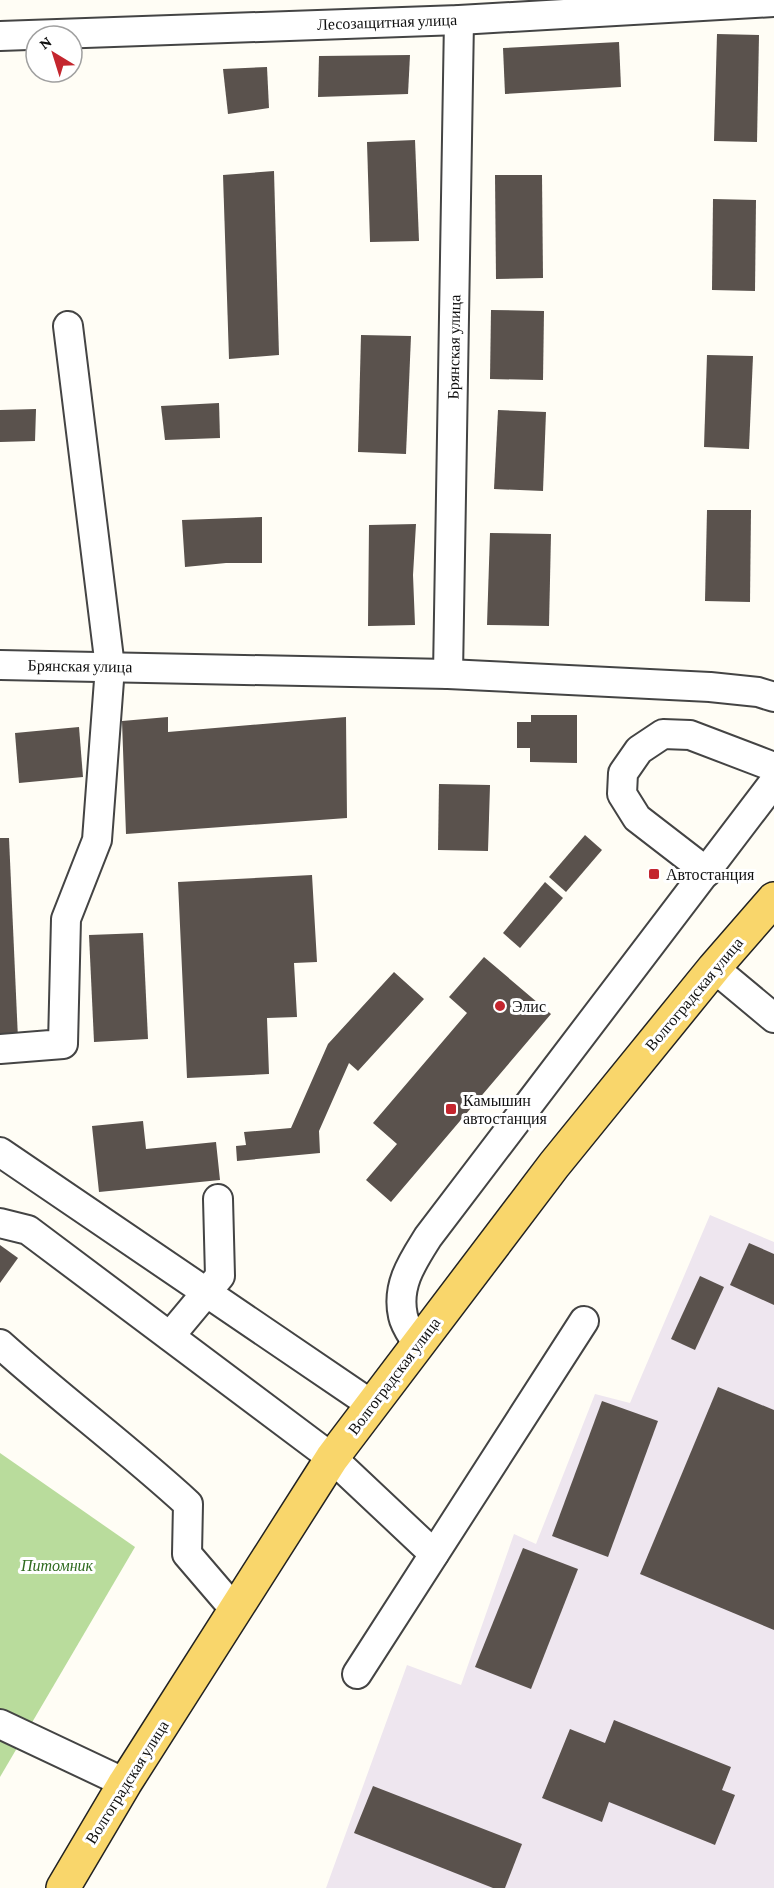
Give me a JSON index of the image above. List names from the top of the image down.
{
  "streets": {
    "main road": ["Волгоградская улица"],
    "street": ["Лесозащитная улица", "Брянская улица"]
  },
  "crossings": [
    ["Лесозащитная улица", "Брянская улица"]
  ],
  "parks": ["Питомник"],
  "places": {
    "transit": ["Автостанция", "Камышин автостанция"],
    "other": ["Элис"]
  },
  "north": "top left"
}
